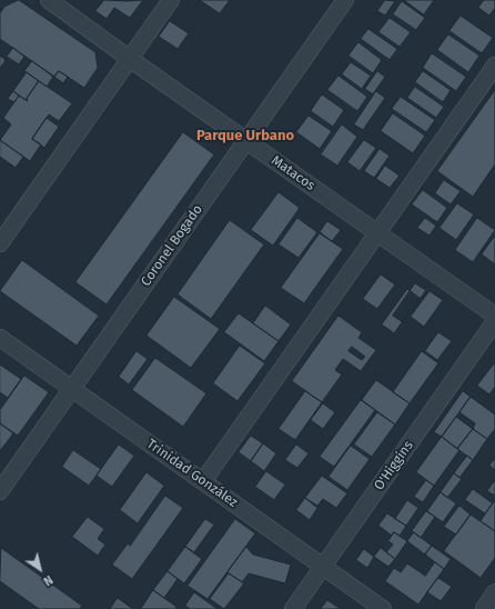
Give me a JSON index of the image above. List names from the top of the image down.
{
  "streets": {
    "street": [
      "Matacos",
      "Coronel Bogado",
      "O'Higgins",
      "Trinidad González"
    ]
  },
  "crossings": [
    ["Matacos", "Coronel Bogado"],
    ["Coronel Bogado", "Trinidad González"],
    ["O'Higgins", "Trinidad González"]
  ],
  "districts": ["Parque Urbano"],
  "north": "bottom right"
}
